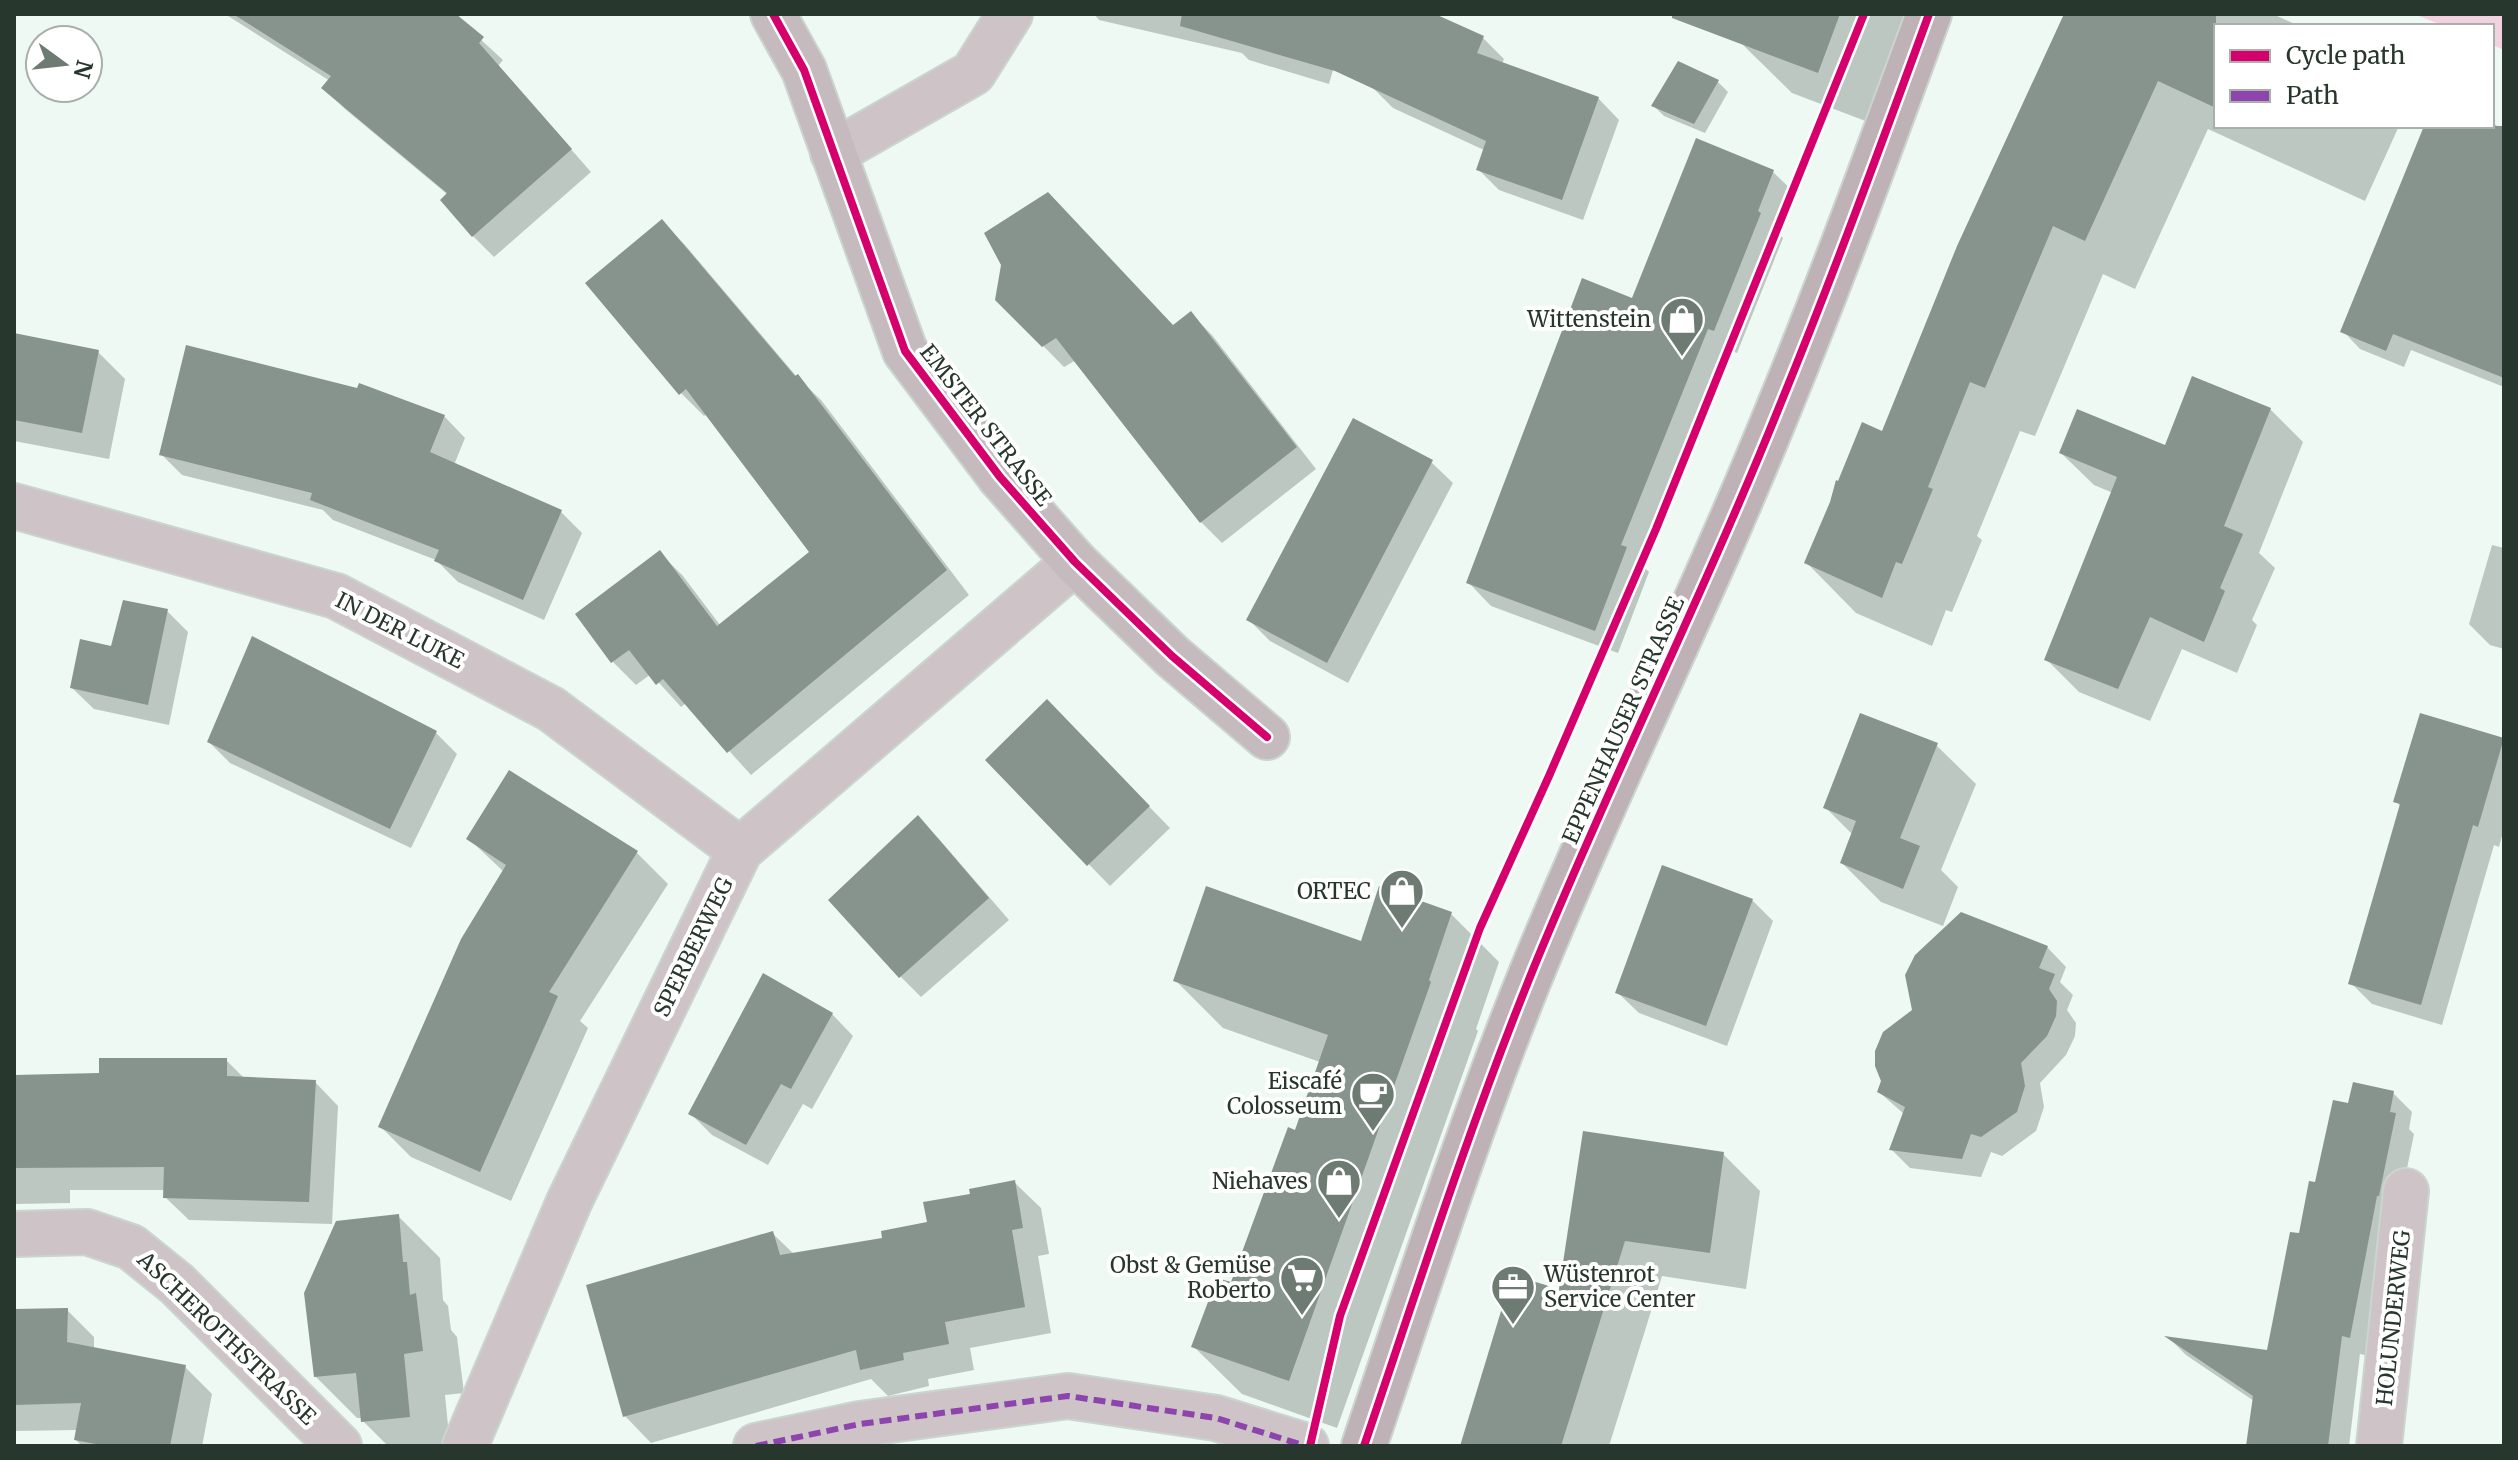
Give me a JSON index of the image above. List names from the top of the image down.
{
  "streets": {
    "main road": ["EPPENHAUSER STRASSE"],
    "street": [
      "EMSTER STRASSE",
      "IN DER LUKE",
      "SPERBERWEG",
      "HOLUNDERWEG",
      "ASCHEROTHSTRASSE"
    ]
  },
  "crossings": [
    ["EMSTER STRASSE", "SPERBERWEG"],
    ["IN DER LUKE", "SPERBERWEG"]
  ],
  "places": {
    "shop": ["Wittenstein", "ORTEC", "Niehaves"],
    "cafe": ["Eiscafé Colosseum"],
    "supermarket": ["Obst & Gemüse Roberto"],
    "office": ["Wüstenrot Service Center"]
  },
  "legend": ["Cycle path", "Path"],
  "north": "right"
}
